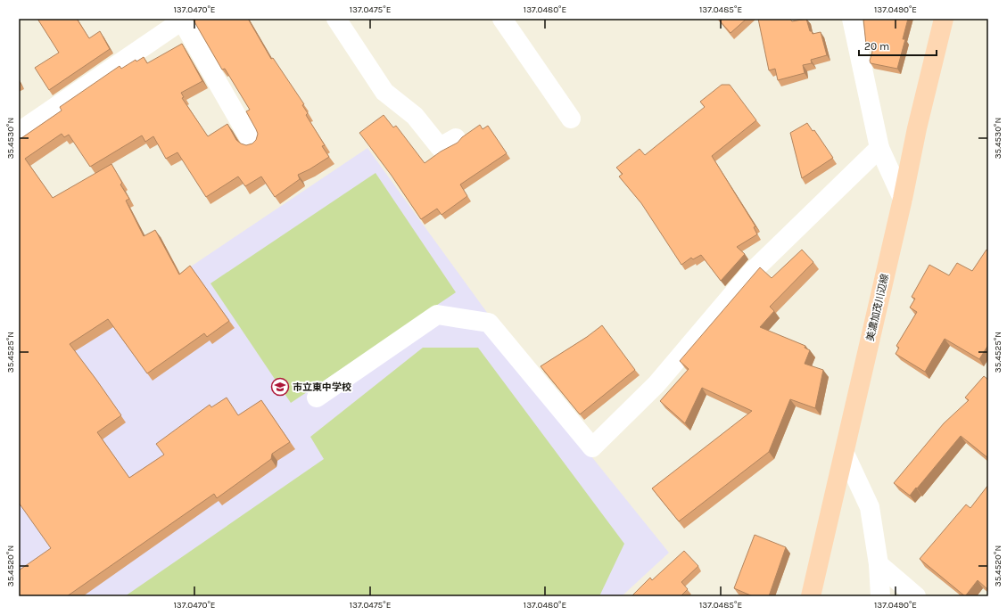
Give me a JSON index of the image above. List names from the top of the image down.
{
  "streets": {
    "main road": ["美濃加茂川辺線"]
  },
  "places": {
    "school or university": ["市立東中学校"]
  },
  "scale_bar": "20 m",
  "coordinates": [
    "137.0470°E",
    "137.0475°E",
    "137.0480°E",
    "137.0485°E",
    "137.0490°E",
    "35.4530°N",
    "35.4525°N",
    "35.4520°N"
  ]
}
